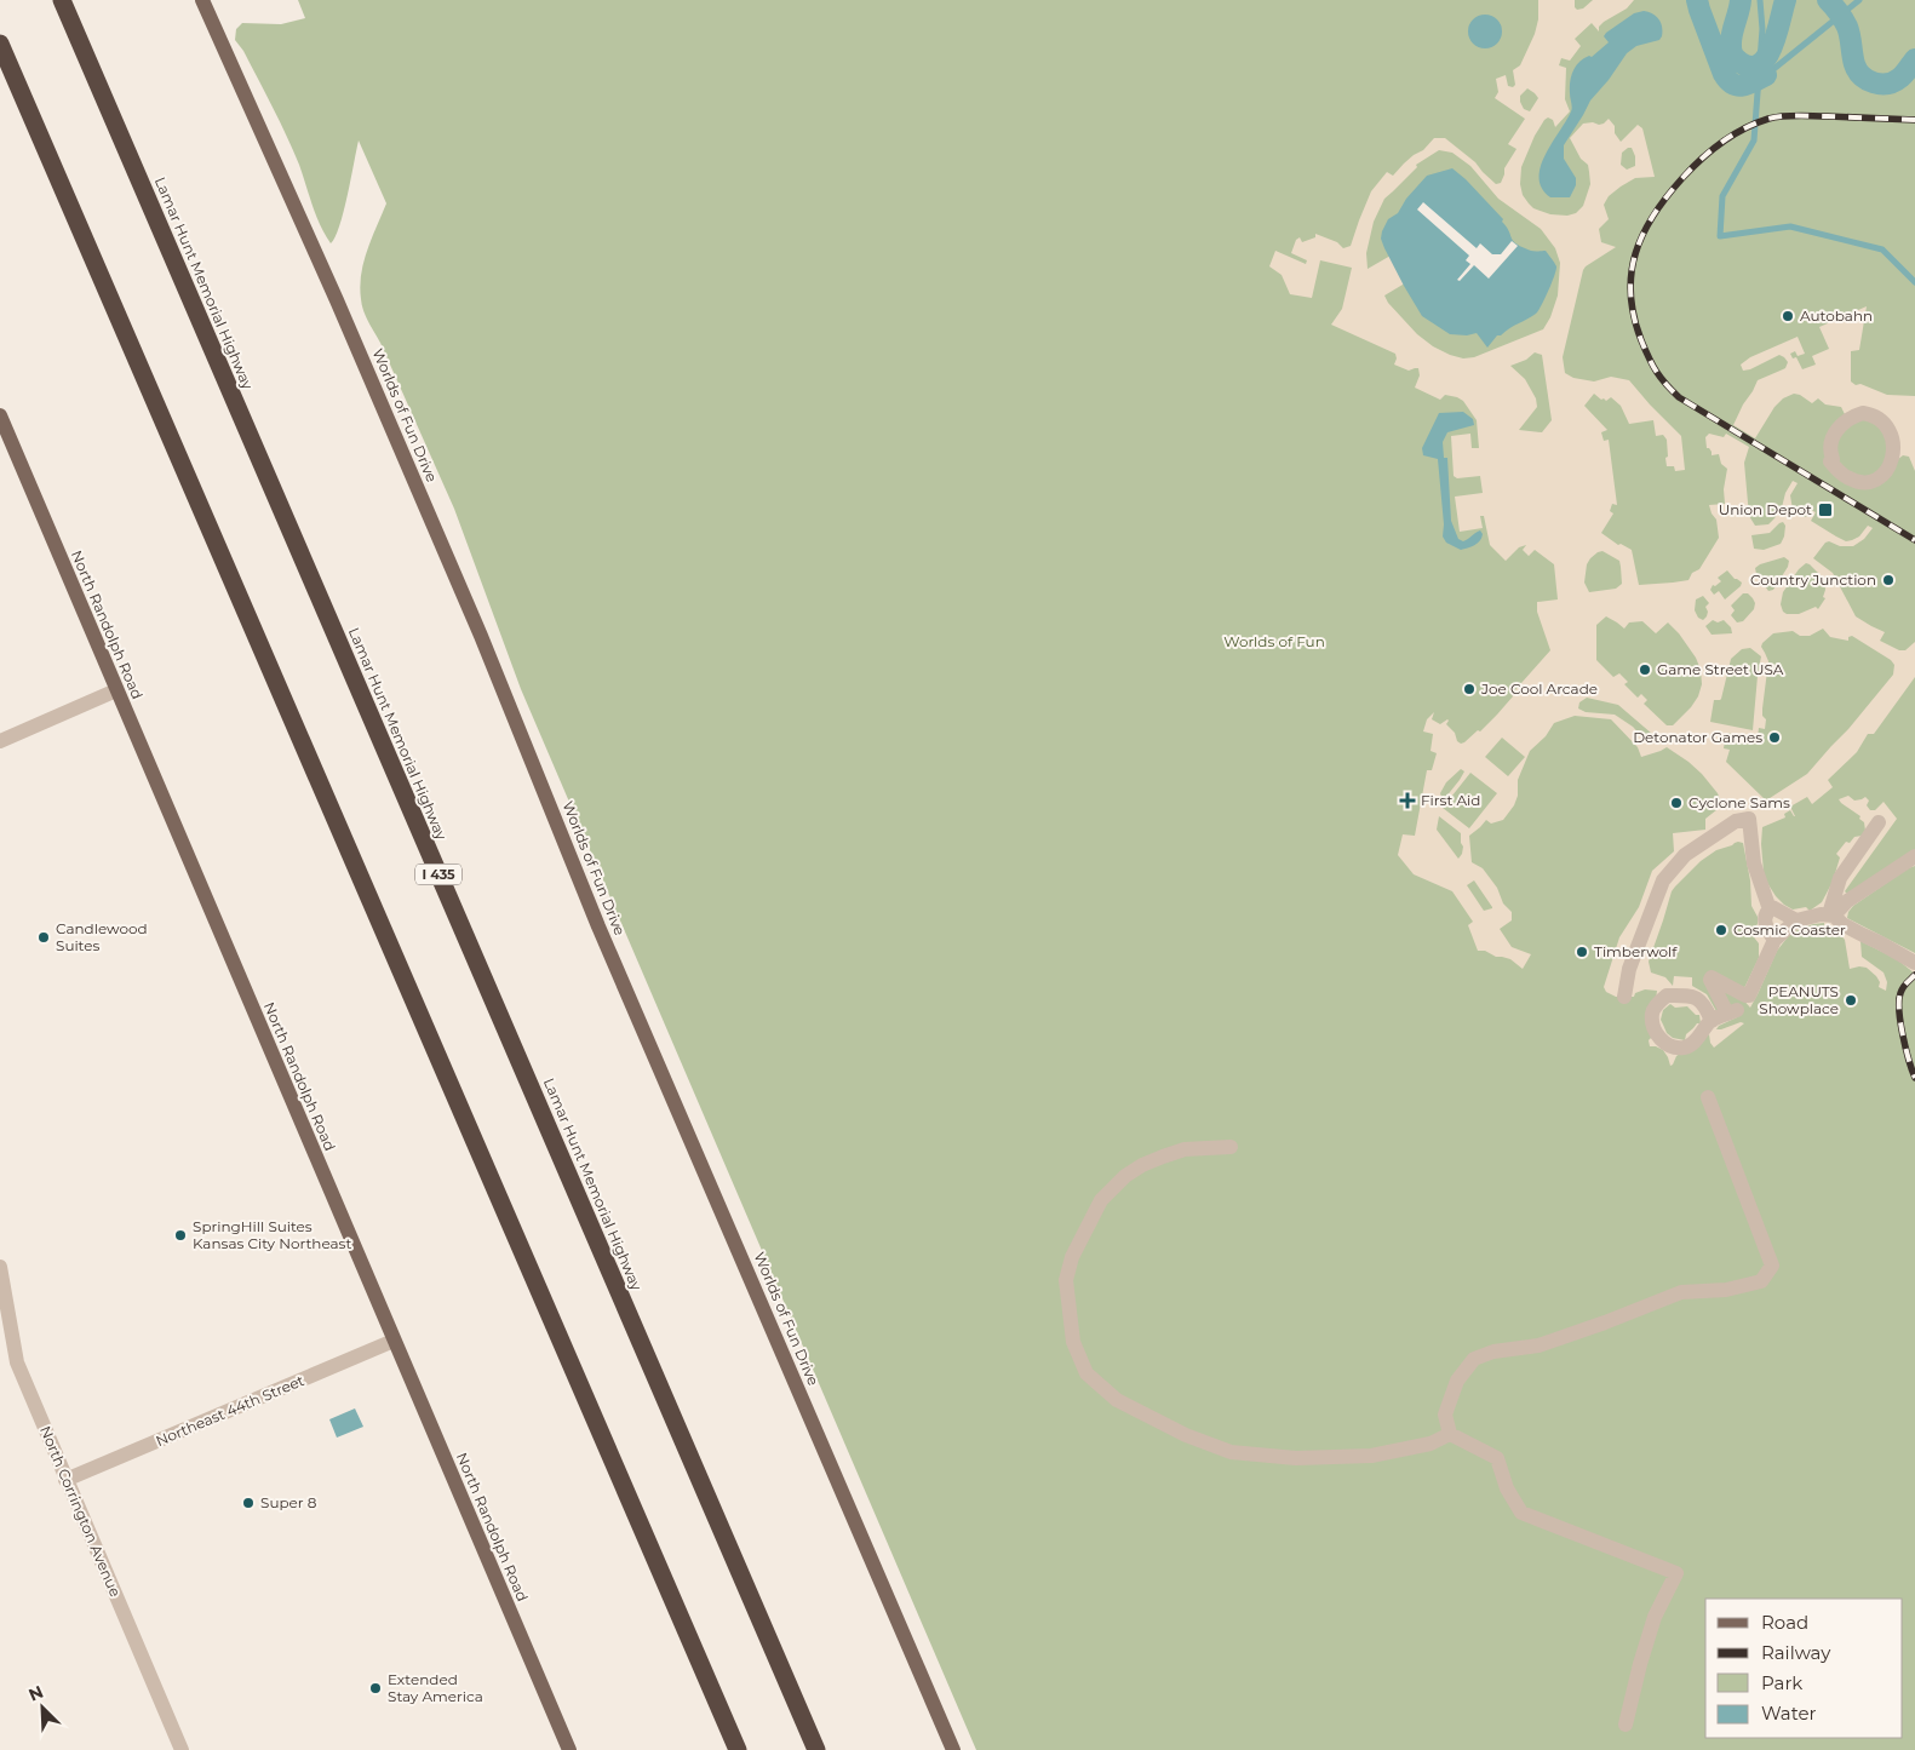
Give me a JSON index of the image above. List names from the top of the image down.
{
  "streets": {
    "highway": ["Lamar Hunt Memorial Highway", "I 435"],
    "main road": ["Worlds of Fun Drive", "North Randolph Road"],
    "street": ["Northeast 44th Street", "North Corrington Avenue"]
  },
  "crossings": [
    ["North Randolph Road", "Northeast 44th Street"],
    ["Northeast 44th Street", "North Corrington Avenue"]
  ],
  "parks": ["Worlds of Fun"],
  "places": {
    "other": [
      "Autobahn",
      "Country Junction",
      "Game Street USA",
      "Joe Cool Arcade",
      "Detonator Games",
      "Cyclone Sams",
      "Cosmic Coaster",
      "Candlewood Suites",
      "Timberwolf",
      "PEANUTS Showplace",
      "SpringHill Suites Kansas City Northeast",
      "Super 8",
      "Extended Stay America"
    ],
    "transit": ["Union Depot"],
    "health": ["First Aid"]
  },
  "legend": [
    "Road",
    "Railway",
    "Park",
    "Water"
  ],
  "north": "top left"
}
